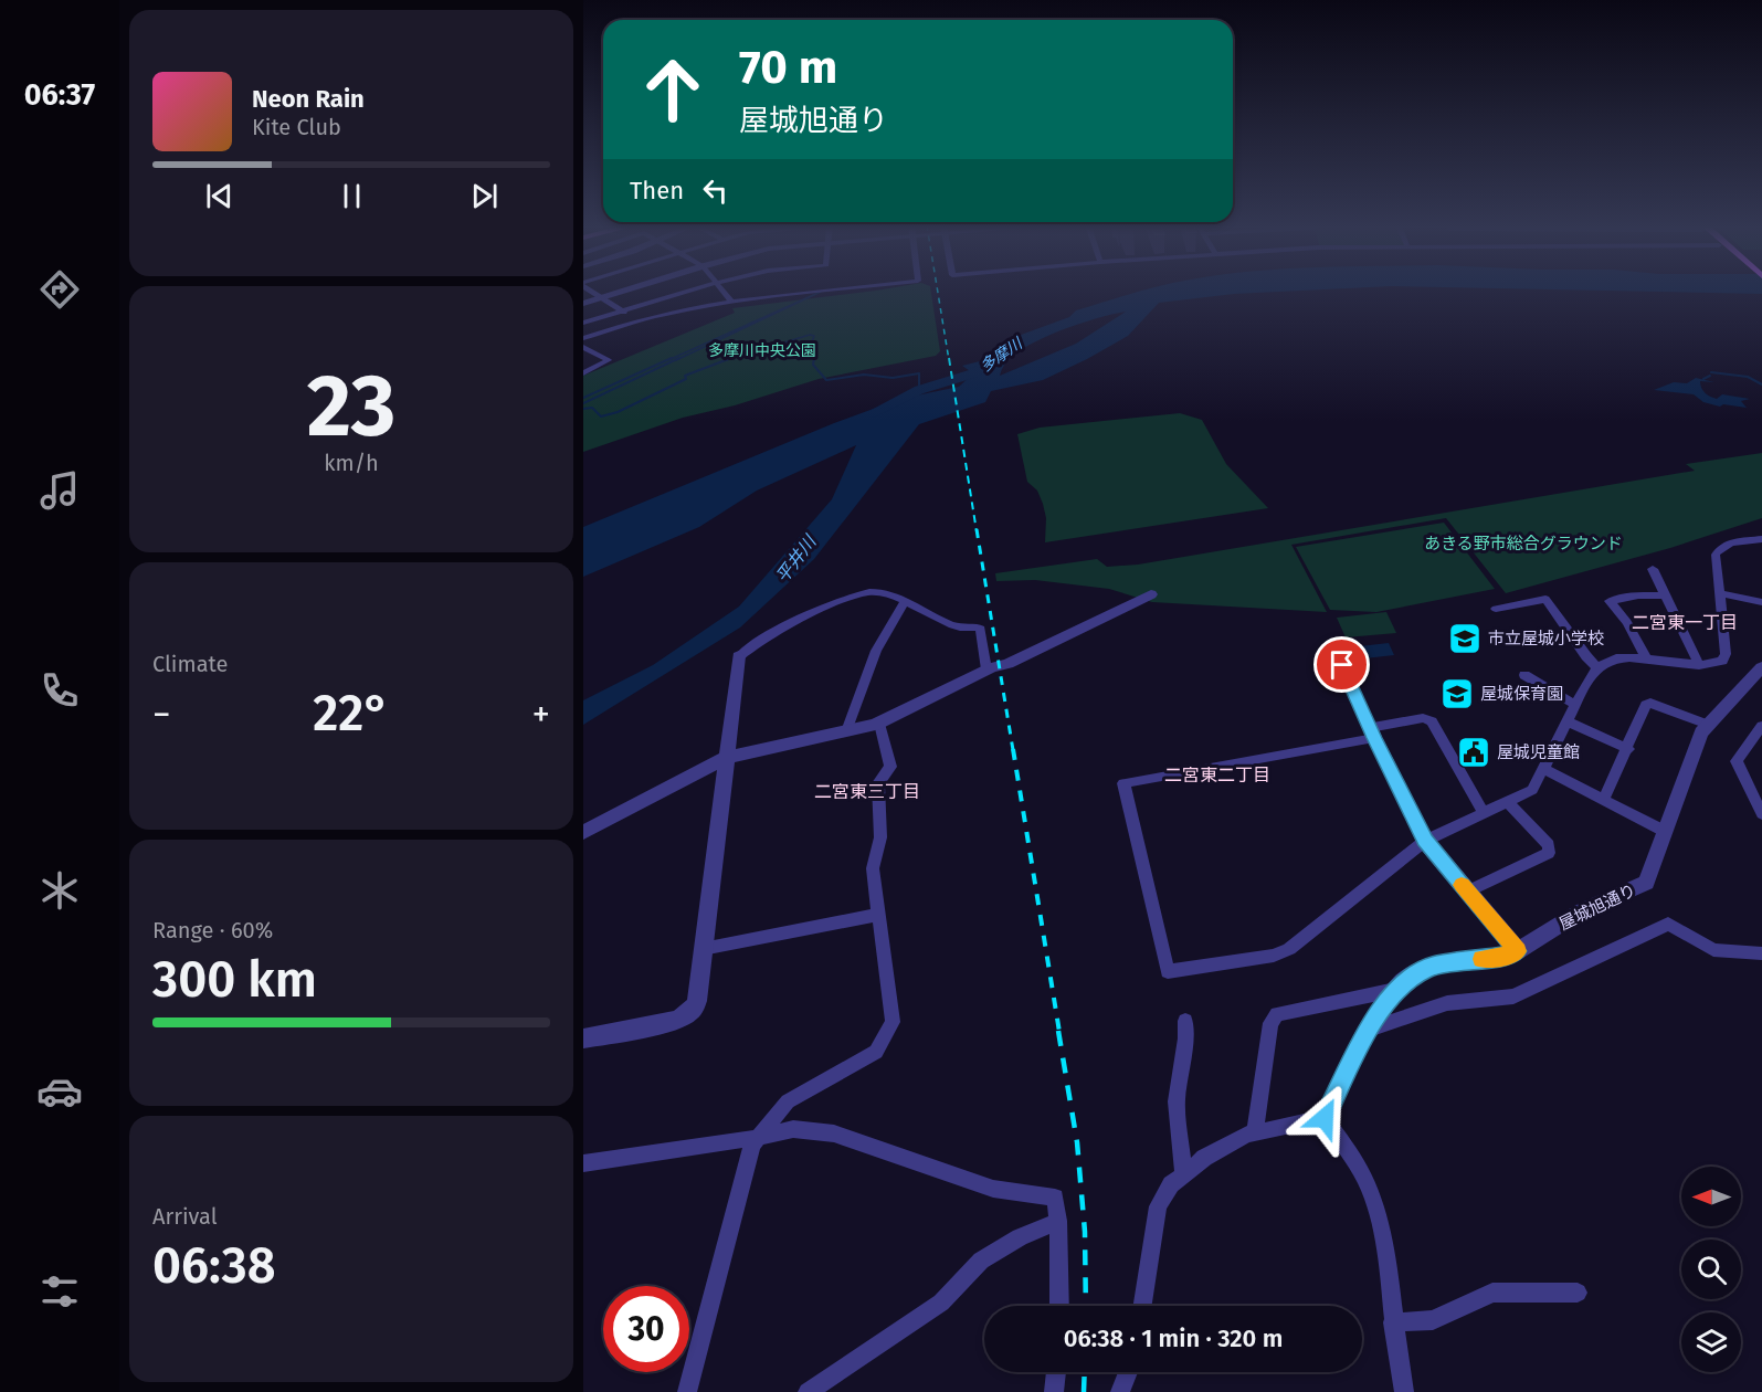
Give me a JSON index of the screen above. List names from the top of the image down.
{
  "streets": {
    "street": ["屋城旭通り"]
  },
  "districts": ["二宮東一丁目", "二宮東二丁目", "二宮東三丁目"],
  "water": ["多摩川", "平井川"],
  "parks": ["多摩川中央公園", "あきる野市総合グラウンド"],
  "places": {
    "school or university": ["市立屋城小学校", "屋城保育園"],
    "public building": ["屋城児童館"]
  },
  "north": "left",
  "page": {
    "tabs": "06:37",
    "turn": ["70 m", "屋城旭通り"],
    "song": ["Neon Rain", "Kite Club"],
    "then": "Then",
    "tile": [
      ["23", "km/h"],
      "Climate",
      ["Range · 60%", "300 km"],
      ["Arrival", "06:38"]
    ],
    "heat": ["−", "22°", "+"],
    "limit": "30",
    "trip": "06:38 · 1 min · 320 m"
  }
}
